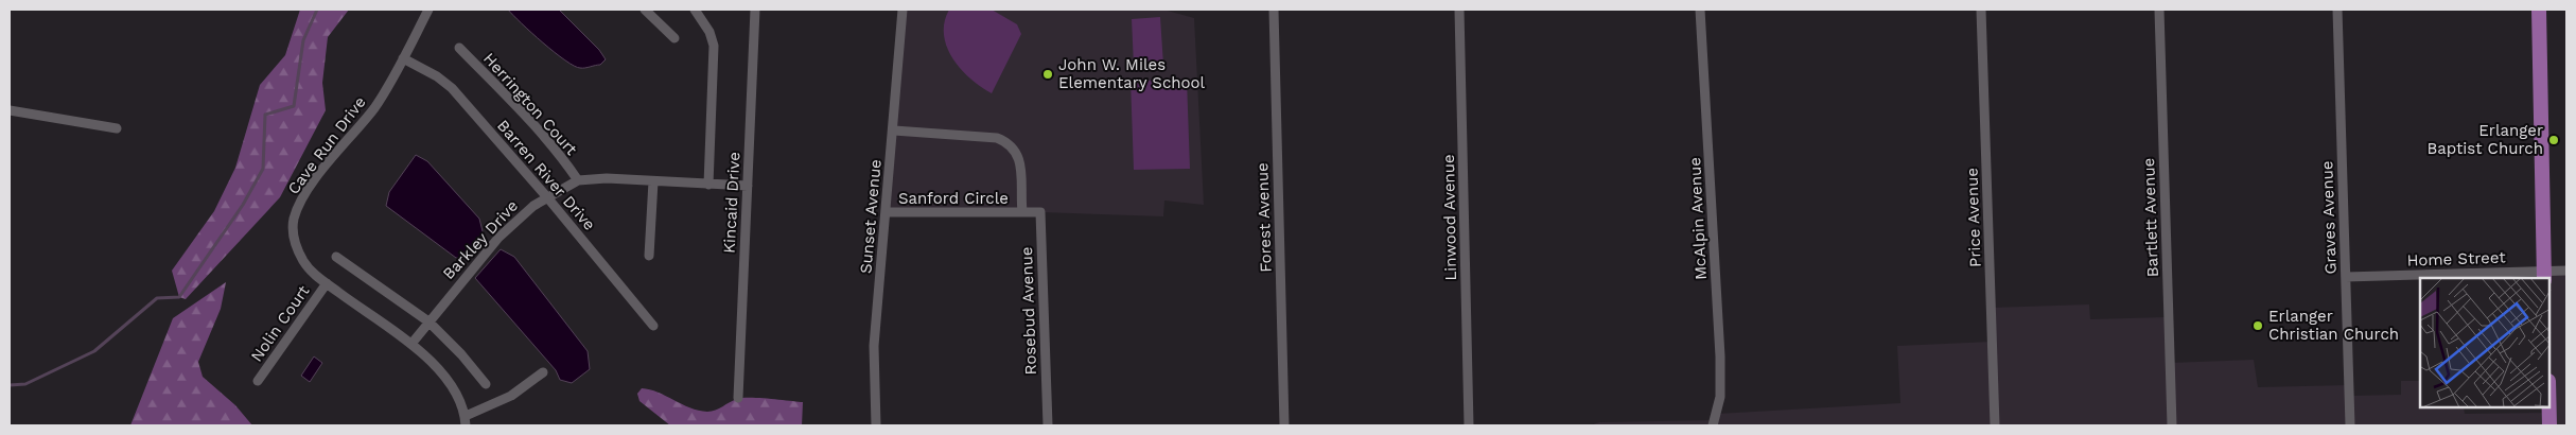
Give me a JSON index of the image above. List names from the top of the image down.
{
  "streets": {
    "street": [
      "Herrington Court",
      "Cave Run Drive",
      "Barren River Drive",
      "Sanford Circle",
      "Kincaid Drive",
      "Sunset Avenue",
      "Forest Avenue",
      "Linwood Avenue",
      "Price Avenue",
      "Bartlett Avenue",
      "Graves Avenue",
      "McAlpin Avenue",
      "Barkley Drive",
      "Home Street",
      "Rosebud Avenue",
      "Nolin Court"
    ]
  },
  "crossings": [
    ["Herrington Court", "Barkley Drive"],
    ["Cave Run Drive", "Barren River Drive"],
    ["Cave Run Drive", "Barkley Drive"],
    ["Cave Run Drive", "Nolin Court"],
    ["Barren River Drive", "Barkley Drive"],
    ["Sanford Circle", "Sunset Avenue"],
    ["Sanford Circle", "Rosebud Avenue"],
    ["Kincaid Drive", "Barkley Drive"],
    ["Graves Avenue", "Home Street"]
  ],
  "places": ["John W. Miles Elementary School", "Erlanger Baptist Church", "Erlanger Christian Church"]
}
